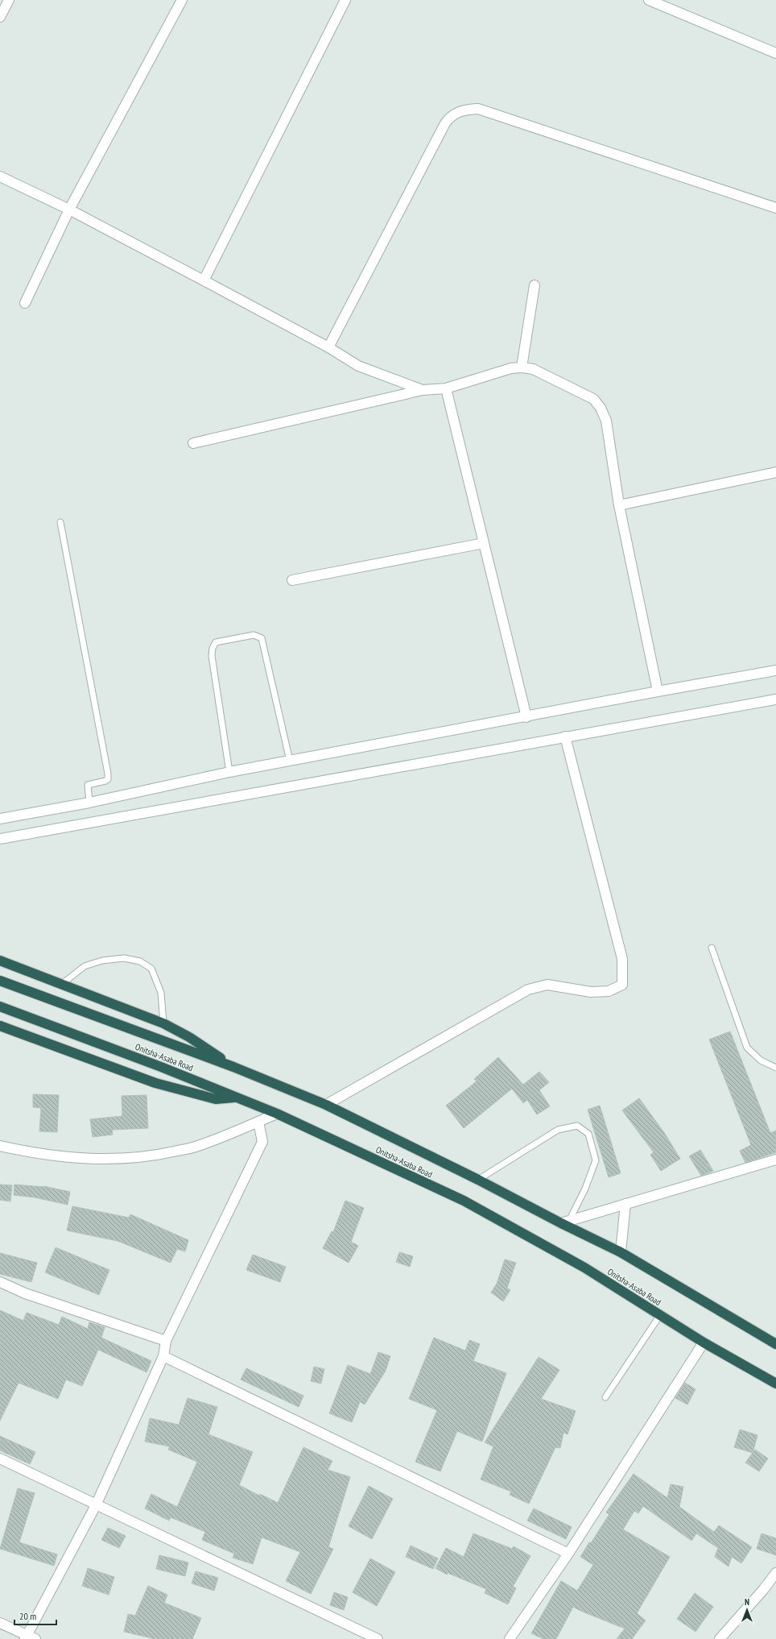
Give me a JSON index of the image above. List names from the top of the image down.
{
  "streets": {
    "highway": ["Onitsha-Asaba Road"]
  },
  "scale_bar": "20 m",
  "north": "top"
}
